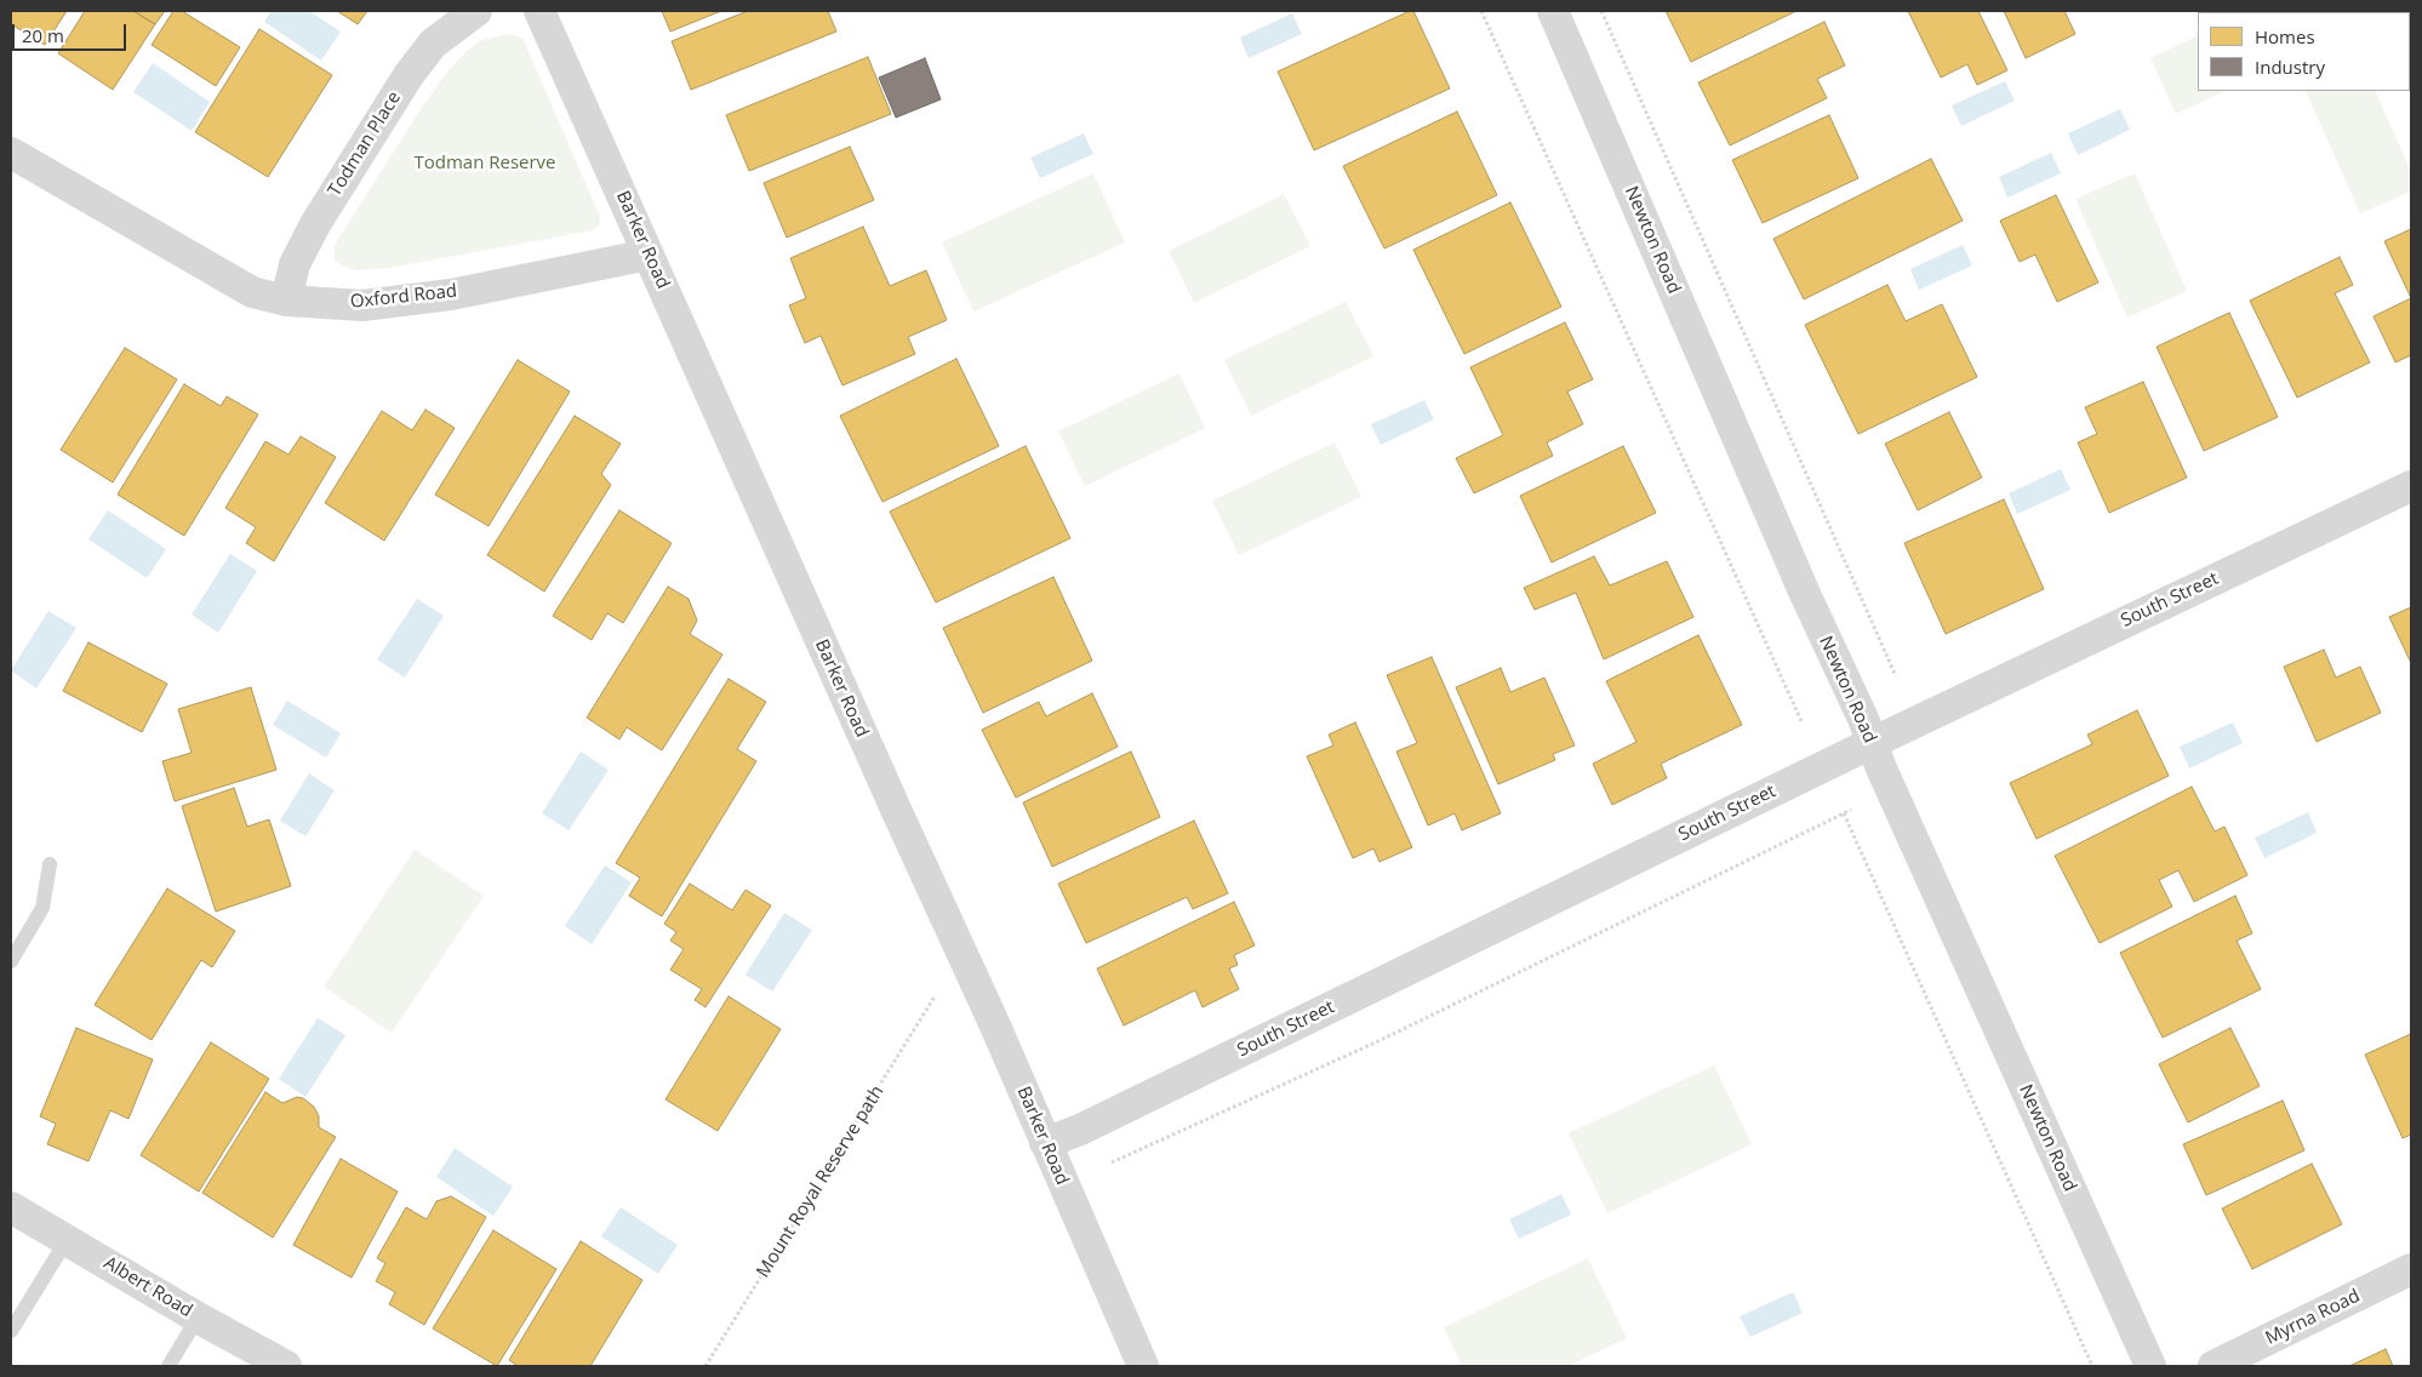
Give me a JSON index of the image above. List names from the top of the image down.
{
  "streets": {
    "street": [
      "Todman Place",
      "Barker Road",
      "Newton Road",
      "Oxford Road",
      "South Street",
      "Albert Road",
      "Myrna Road"
    ],
    "path": ["Mount Royal Reserve path"]
  },
  "crossings": [
    ["Todman Place", "Oxford Road"],
    ["Barker Road", "Oxford Road"],
    ["Barker Road", "South Street"],
    ["Newton Road", "South Street"]
  ],
  "parks": ["Todman Reserve"],
  "legend": ["Homes", "Industry"],
  "scale_bar": "20 m"
}
